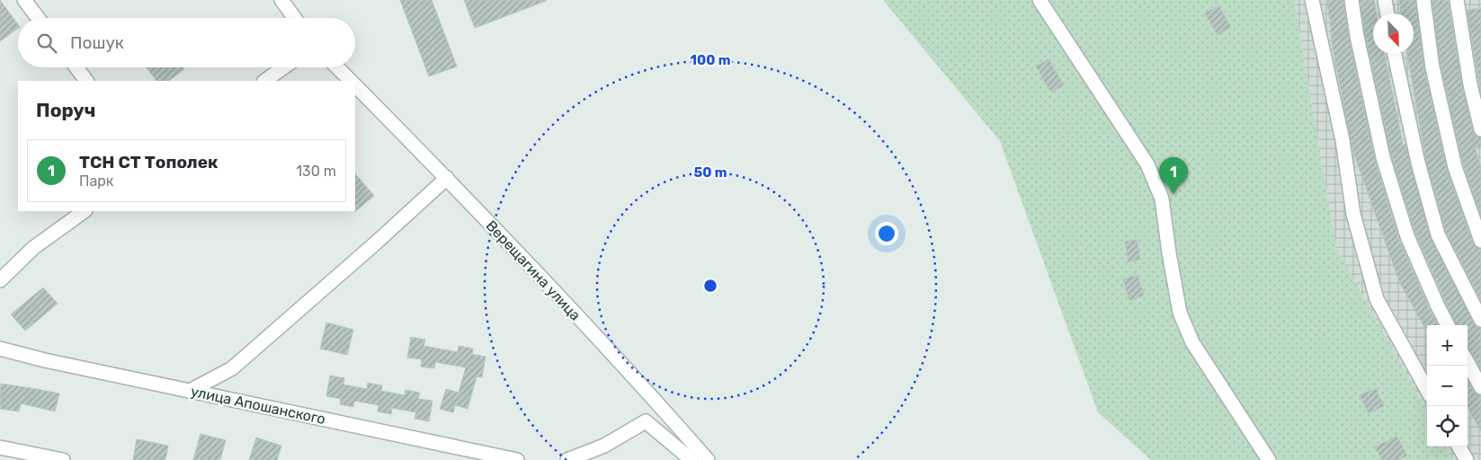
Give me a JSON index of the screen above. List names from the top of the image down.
{
  "streets": {
    "street": ["Верещагина улица", "улица Апошанского"]
  },
  "north": "bottom right",
  "page": {
    "search": "Пошук",
    "heading": "Поруч",
    "list": [
      {
        "mark": "1",
        "name": "ТСН СТ Тополек",
        "note": "Парк",
        "value": "130 m"
      }
    ],
    "pins": "1",
    "map_buttons": ["+", "−"]
  },
  "rings": ["100 m", "50 m"]
}
